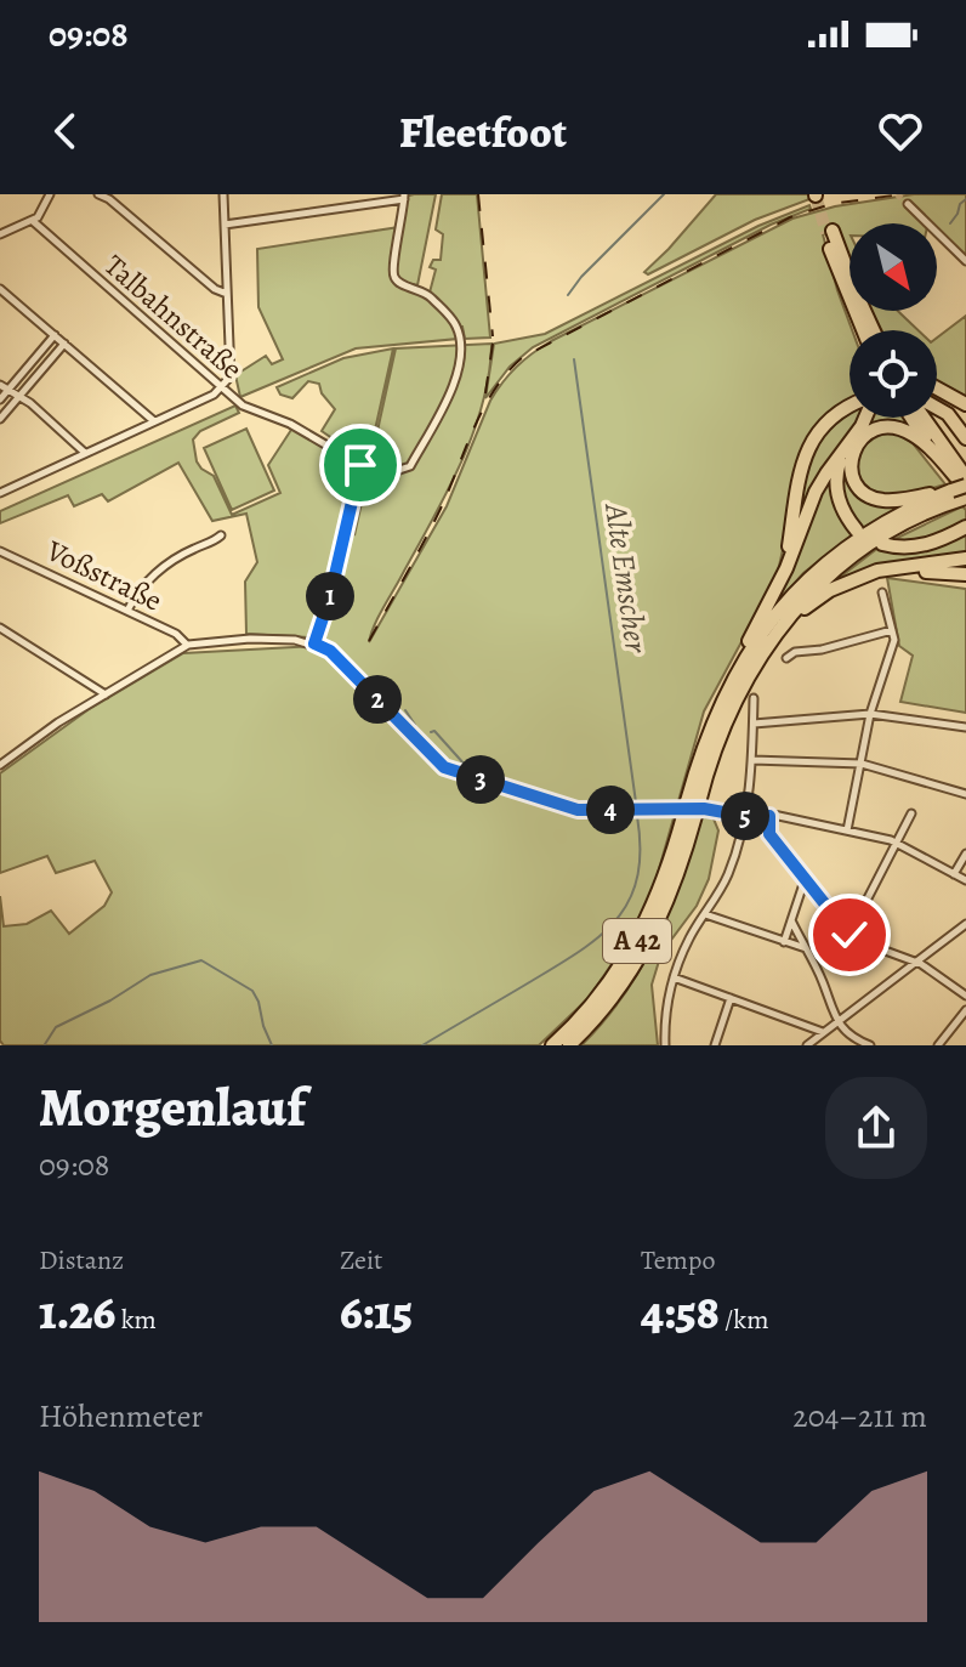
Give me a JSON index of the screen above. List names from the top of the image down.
{
  "streets": {
    "highway": ["A 42"],
    "street": ["Talbahnstraße", "Voßstraße"]
  },
  "water": ["Alte Emscher"],
  "north": "bottom right",
  "page": {
    "status": "09:08",
    "header": "Fleetfoot",
    "pins": [
      "1",
      "2",
      "3",
      "4",
      "5"
    ],
    "heading": ["Morgenlauf", "09:08"],
    "stats": [
      ["Distanz", "1.26 km"],
      ["Zeit", "6:15"],
      ["Tempo", "4:58 /km"]
    ],
    "chart": ["Höhenmeter", "204–211 m"]
  }
}
